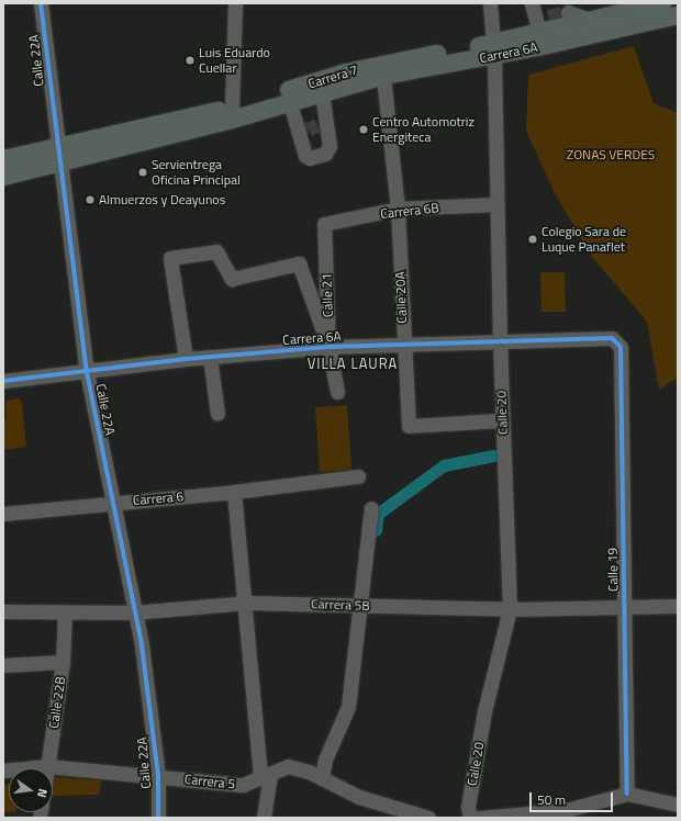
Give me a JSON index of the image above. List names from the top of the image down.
{
  "streets": {
    "main road": ["Carrera 6A", "Carrera 7"],
    "street": [
      "Calle 22A",
      "Carrera 6B",
      "Calle 21",
      "Calle 20A",
      "Calle 20",
      "Carrera 6",
      "Calle 19",
      "Carrera 5B",
      "Calle 22B",
      "Carrera 5"
    ]
  },
  "crossings": [
    ["Carrera 6A", "Calle 22A"],
    ["Carrera 6A", "Carrera 7"],
    ["Carrera 6A", "Calle 21"],
    ["Carrera 6A", "Calle 20A"],
    ["Carrera 6A", "Calle 20"],
    ["Carrera 6A", "Calle 19"],
    ["Calle 22A", "Carrera 7"],
    ["Calle 22A", "Carrera 6"],
    ["Calle 22A", "Carrera 5B"],
    ["Calle 22A", "Carrera 5"],
    ["Carrera 7", "Calle 20A"],
    ["Carrera 7", "Calle 20"],
    ["Carrera 6B", "Calle 21"],
    ["Carrera 6B", "Calle 20A"],
    ["Carrera 6B", "Calle 20"],
    ["Calle 20A", "Calle 20"],
    ["Calle 20", "Carrera 5B"],
    ["Calle 19", "Carrera 5B"],
    ["Carrera 5B", "Calle 22B"],
    ["Calle 22B", "Carrera 5"]
  ],
  "districts": ["VILLA LAURA"],
  "parks": ["ZONAS VERDES"],
  "places": [
    "Luis Eduardo Cuellar",
    "Centro Automotriz Energiteca",
    "Servientrega Oficina Principal",
    "Almuerzos y Deayunos",
    "Colegio Sara de Luque Panaflet"
  ],
  "scale_bar": "50 m",
  "north": "right"
}
